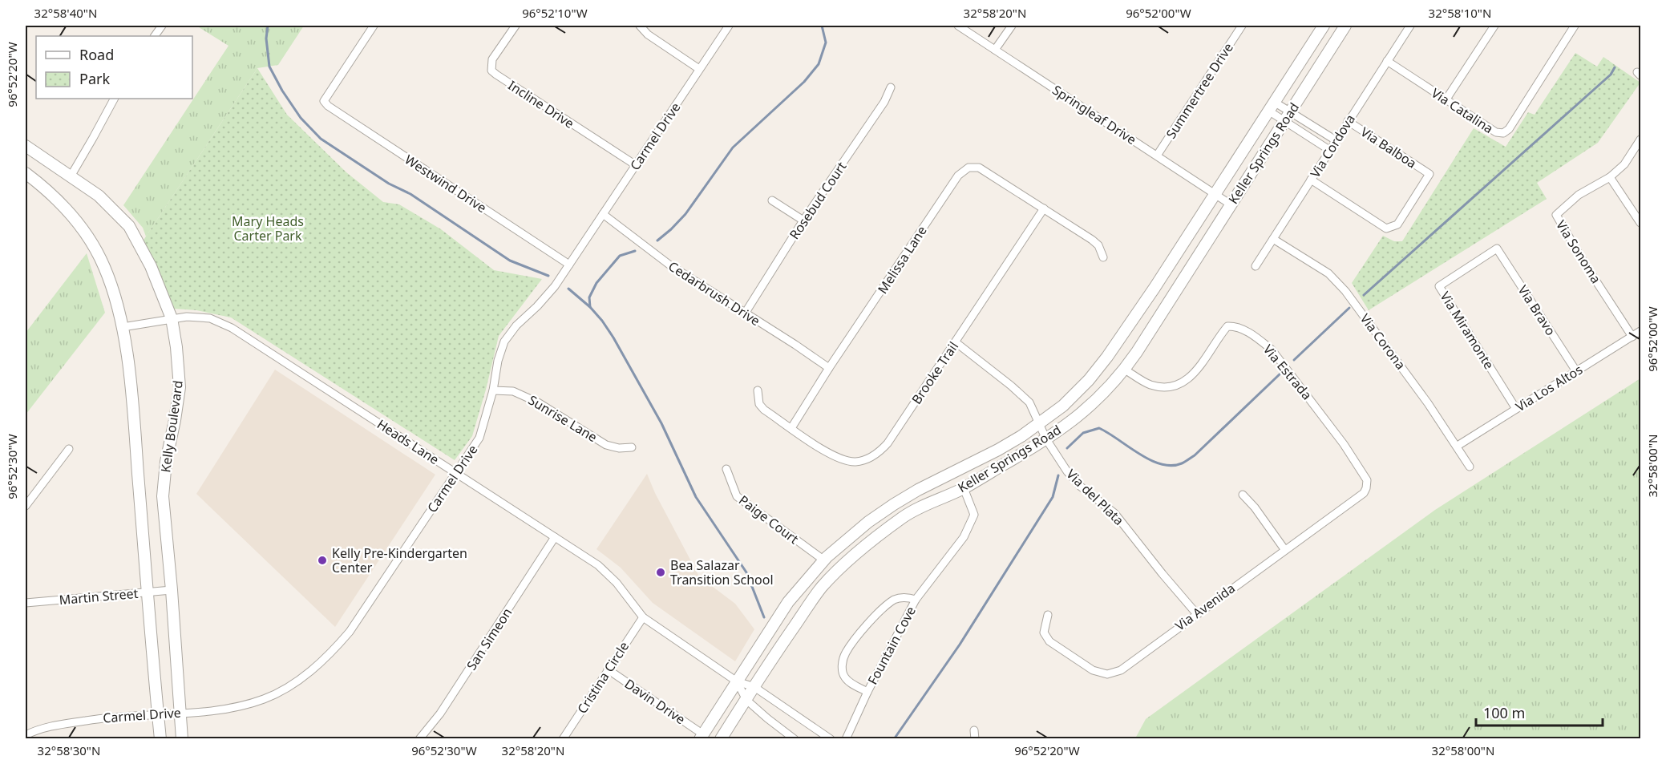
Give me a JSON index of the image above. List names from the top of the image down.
{
  "streets": {
    "main road": ["Keller Springs Road", "Kelly Boulevard"],
    "street": [
      "Summertree Drive",
      "Incline Drive",
      "Via Catalina",
      "Springleaf Drive",
      "Carmel Drive",
      "Via Cordova",
      "Via Balboa",
      "Westwind Drive",
      "Rosebud Court",
      "Via Sonoma",
      "Melissa Lane",
      "Cedarbrush Drive",
      "Via Bravo",
      "Via Miramonte",
      "Via Corona",
      "Via Estrada",
      "Brooke Trail",
      "Via Los Altos",
      "Sunrise Lane",
      "Heads Lane",
      "Via del Plata",
      "Paige Court",
      "Martin Street",
      "Via Avenida",
      "San Simeon",
      "Fountain Cove",
      "Cristina Circle",
      "Davin Drive"
    ]
  },
  "crossings": [
    ["Summertree Drive", "Springleaf Drive"],
    ["Incline Drive", "Carmel Drive"],
    ["Via Catalina", "Via Cordova"],
    ["Springleaf Drive", "Keller Springs Road"],
    ["Carmel Drive", "Westwind Drive"],
    ["Carmel Drive", "Cedarbrush Drive"],
    ["Carmel Drive", "Sunrise Lane"],
    ["Carmel Drive", "Kelly Boulevard"],
    ["Carmel Drive", "Heads Lane"],
    ["Via Cordova", "Via Balboa"],
    ["Via Cordova", "Via Corona"],
    ["Keller Springs Road", "Via Estrada"],
    ["Keller Springs Road", "Heads Lane"],
    ["Keller Springs Road", "Via del Plata"],
    ["Keller Springs Road", "Paige Court"],
    ["Keller Springs Road", "Fountain Cove"],
    ["Keller Springs Road", "Davin Drive"],
    ["Rosebud Court", "Cedarbrush Drive"],
    ["Via Sonoma", "Via Los Altos"],
    ["Melissa Lane", "Cedarbrush Drive"],
    ["Melissa Lane", "Brooke Trail"],
    ["Via Bravo", "Via Miramonte"],
    ["Via Bravo", "Via Los Altos"],
    ["Via Miramonte", "Via Los Altos"],
    ["Via Corona", "Via Los Altos"],
    ["Via Estrada", "Via Avenida"],
    ["Brooke Trail", "Via del Plata"],
    ["Kelly Boulevard", "Heads Lane"],
    ["Kelly Boulevard", "Martin Street"],
    ["Heads Lane", "San Simeon"],
    ["Heads Lane", "Cristina Circle"],
    ["Via del Plata", "Via Avenida"],
    ["Cristina Circle", "Davin Drive"]
  ],
  "parks": ["Mary Heads Carter Park"],
  "places": ["Kelly Pre-Kindergarten Center", "Bea Salazar Transition School"],
  "legend": ["Road", "Park"],
  "scale_bar": "100 m",
  "coordinates": [
    "32°58'40\"N",
    "96°52'10\"W",
    "32°58'20\"N",
    "96°52'00\"W",
    "32°58'10\"N",
    "96°52'20\"W",
    "32°58'00\"N",
    "96°52'30\"W",
    "32°58'30\"N"
  ]
}
